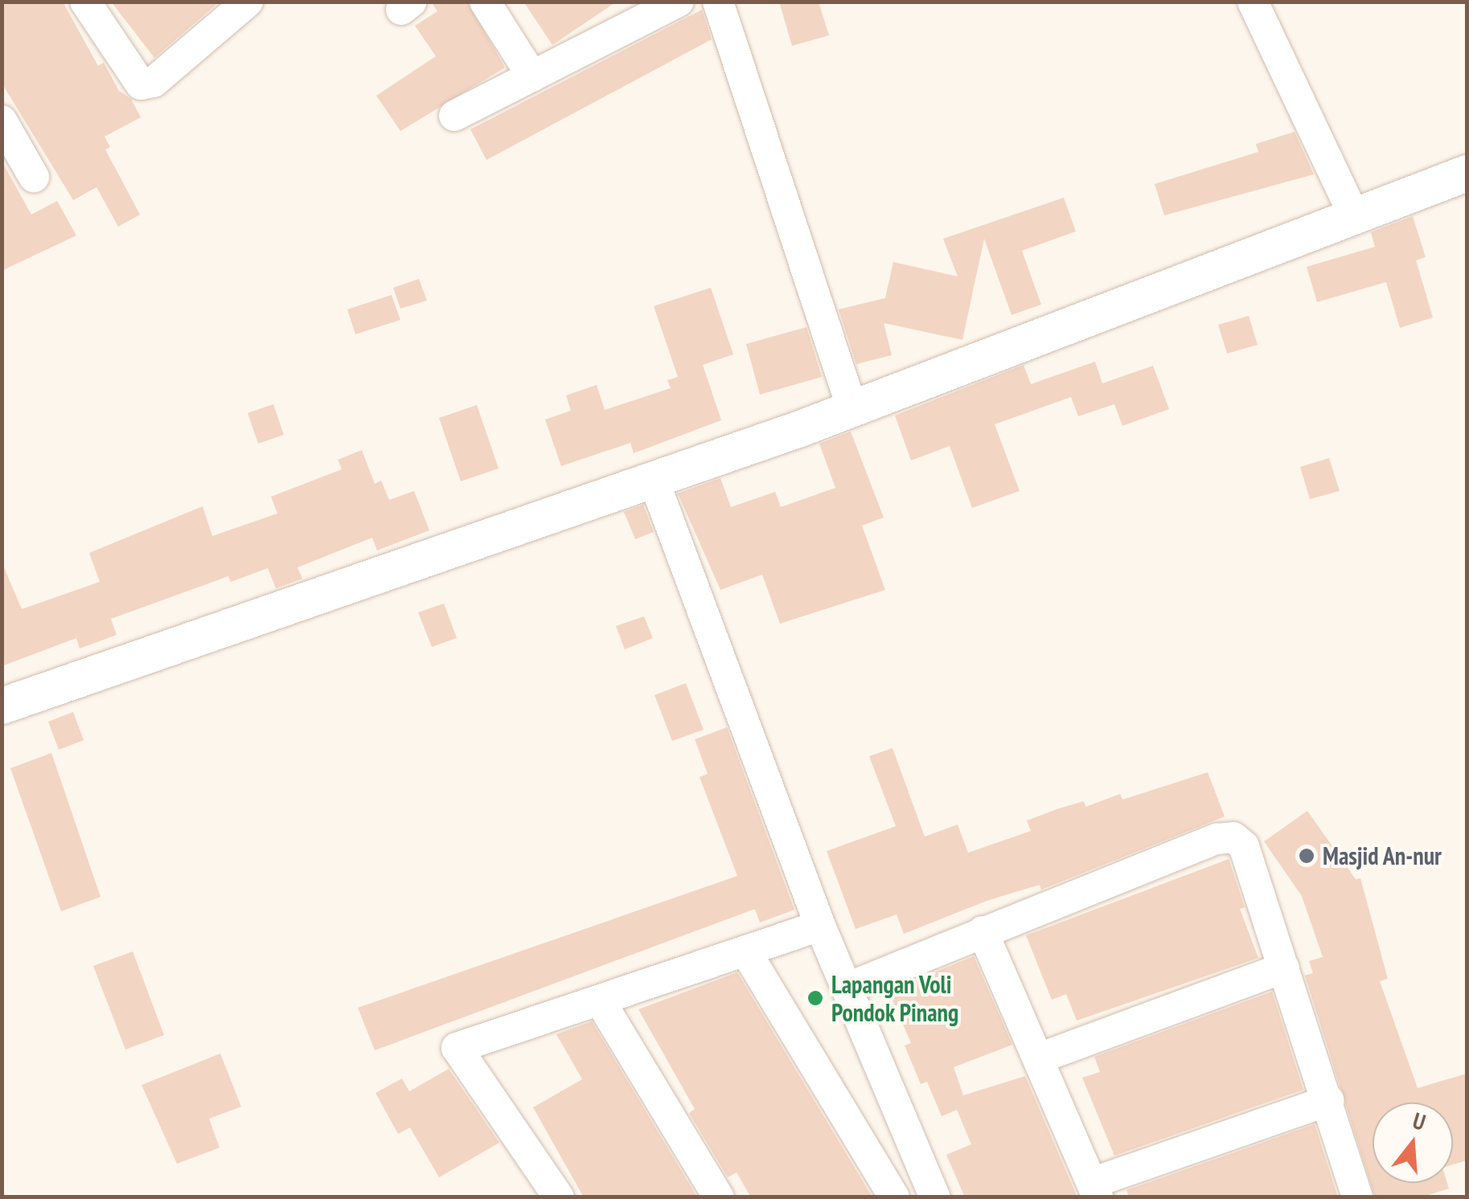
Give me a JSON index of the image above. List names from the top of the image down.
{
  "places": ["Masjid An-nur", "Lapangan Voli Pondok Pinang"],
  "north": "top"
}
